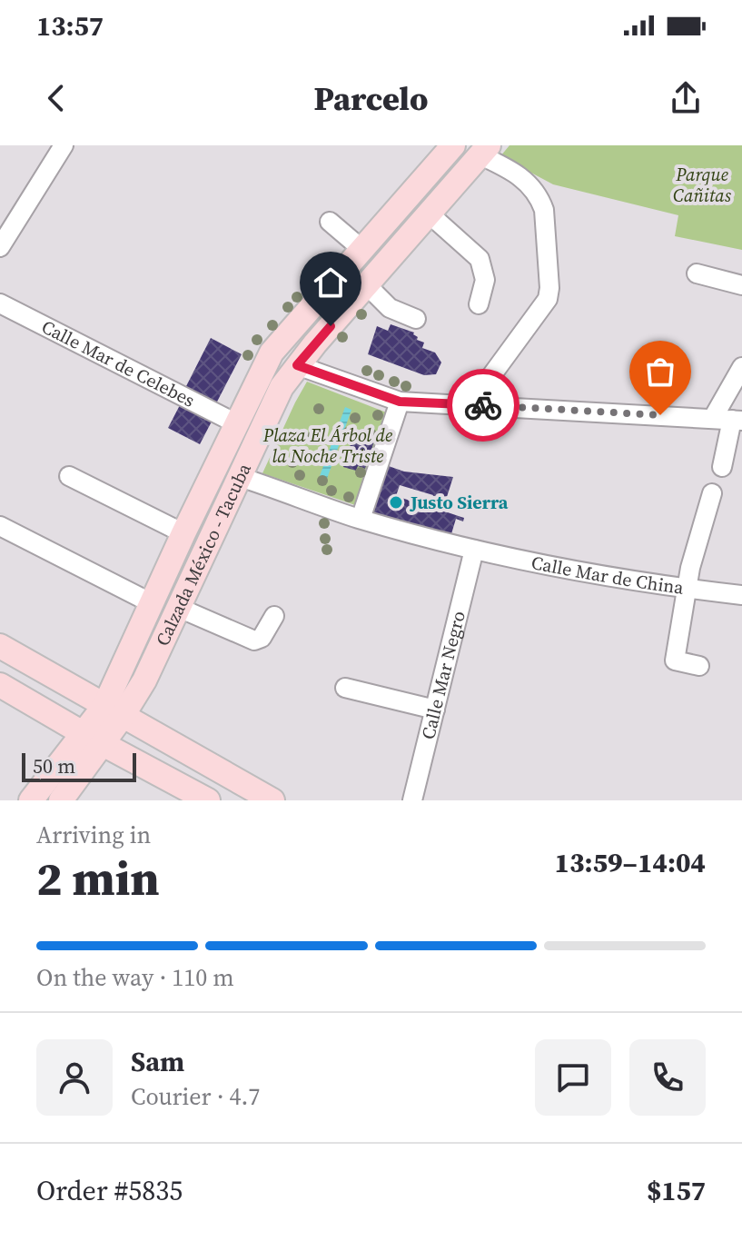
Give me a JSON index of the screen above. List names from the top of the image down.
{
  "streets": {
    "main road": ["Calzada México - Tacuba"],
    "street": ["Calle Mar de Celebes", "Calle Mar de China", "Calle Mar Negro"]
  },
  "crossings": [
    ["Calle Mar de Celebes", "Calzada México - Tacuba"],
    ["Calzada México - Tacuba", "Calle Mar de China"],
    ["Calle Mar de China", "Calle Mar Negro"]
  ],
  "parks": ["Parque Cañitas", "Plaza El Árbol de la Noche Triste"],
  "places": ["Justo Sierra"],
  "scale_bar": "50 m",
  "page": {
    "status": "13:57",
    "header": "Parcelo",
    "scale": "50 m",
    "heading": ["2 min", "Arriving in", "13:59–14:04"],
    "panel": [
      "Sam",
      "Courier · 4.7",
      "Order #5835",
      "$157"
    ],
    "bar": "On the way · 110 m"
  }
}
